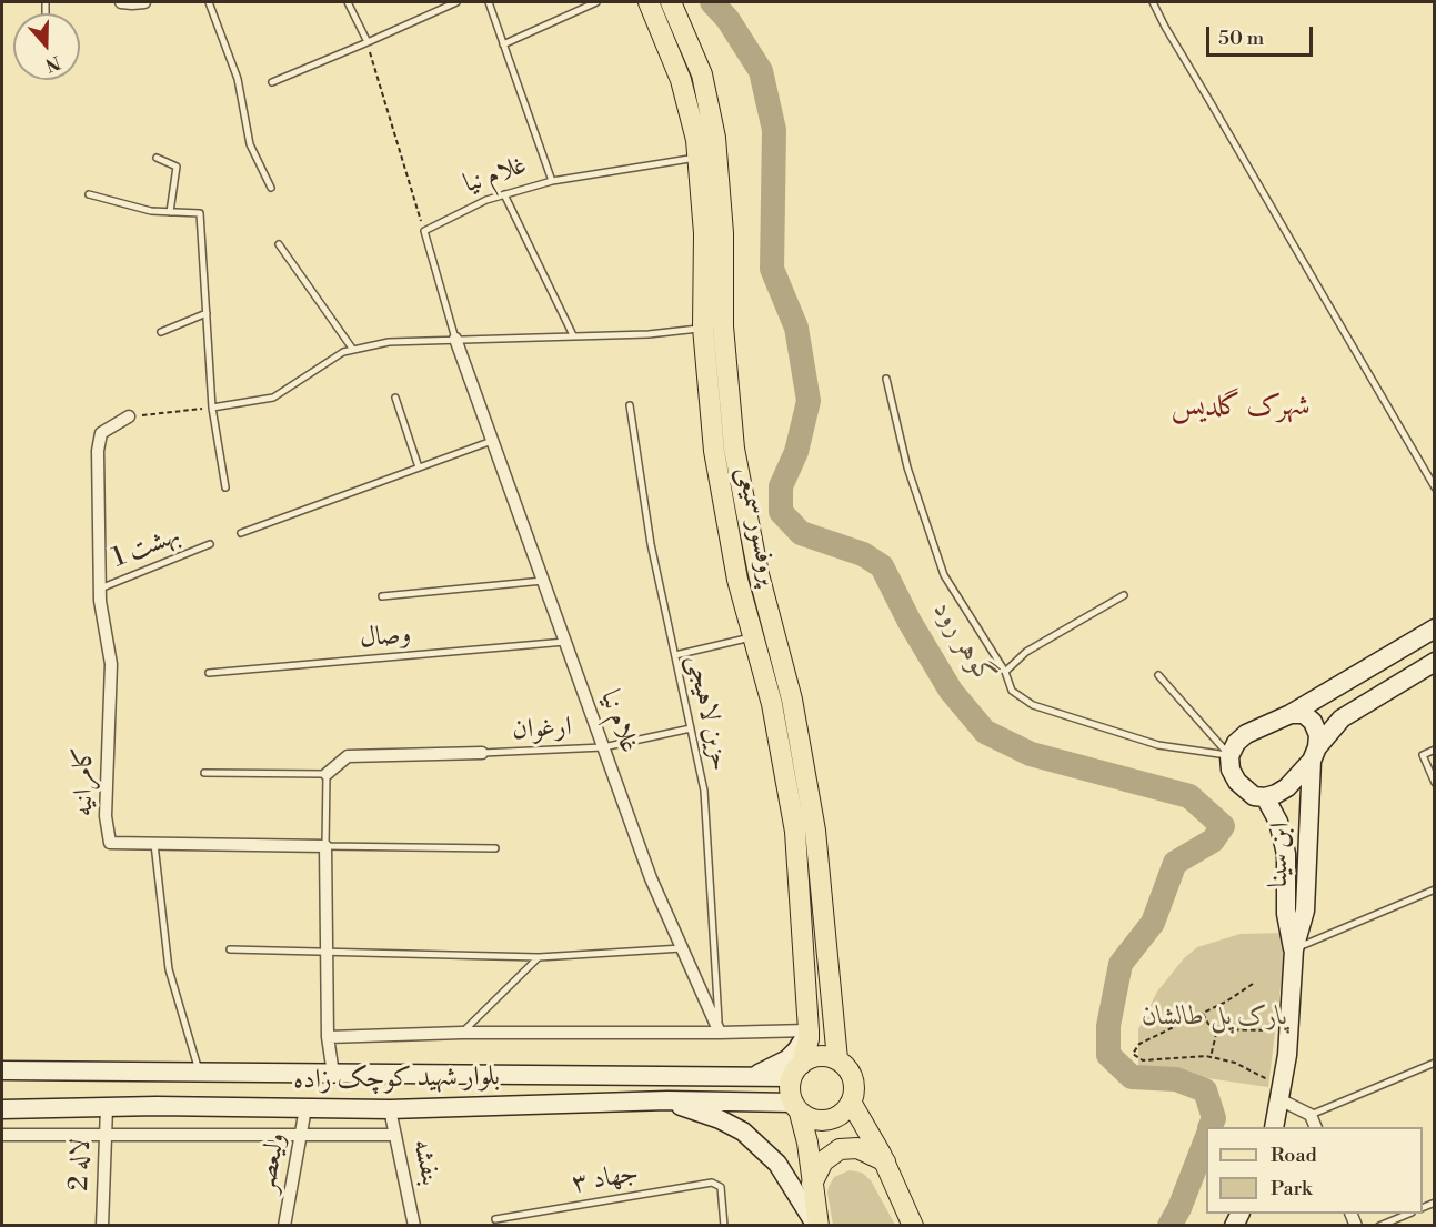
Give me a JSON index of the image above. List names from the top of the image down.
{
  "streets": {
    "main road": ["پروفسور سمیعی", "ابن سینا", "بلوار شهید کوچک زاده"],
    "street": [
      "غلام نیا",
      "کامرانیه",
      "ولیعصر",
      "بنفشه",
      "لاله 2"
    ],
    "lane": [
      "بهشت 1",
      "وصال",
      "حزین لاهیجی",
      "ارغوان",
      "جهاد ۳"
    ]
  },
  "crossings": [
    ["غلام نیا", "پروفسور سمیعی"],
    ["غلام نیا", "وصال"],
    ["غلام نیا", "حزین لاهیجی"],
    ["غلام نیا", "ارغوان"],
    ["پروفسور سمیعی", "بلوار شهید کوچک زاده"],
    ["بهشت 1", "کامرانیه"],
    ["حزین لاهیجی", "ارغوان"],
    ["بلوار شهید کوچک زاده", "ولیعصر"],
    ["بلوار شهید کوچک زاده", "بنفشه"],
    ["بلوار شهید کوچک زاده", "لاله 2"]
  ],
  "districts": ["شهرک گلدیس"],
  "water": ["گوهر رود"],
  "parks": ["پارک پل طالشان"],
  "legend": ["Road", "Park"],
  "scale_bar": "50 m",
  "north": "bottom"
}
